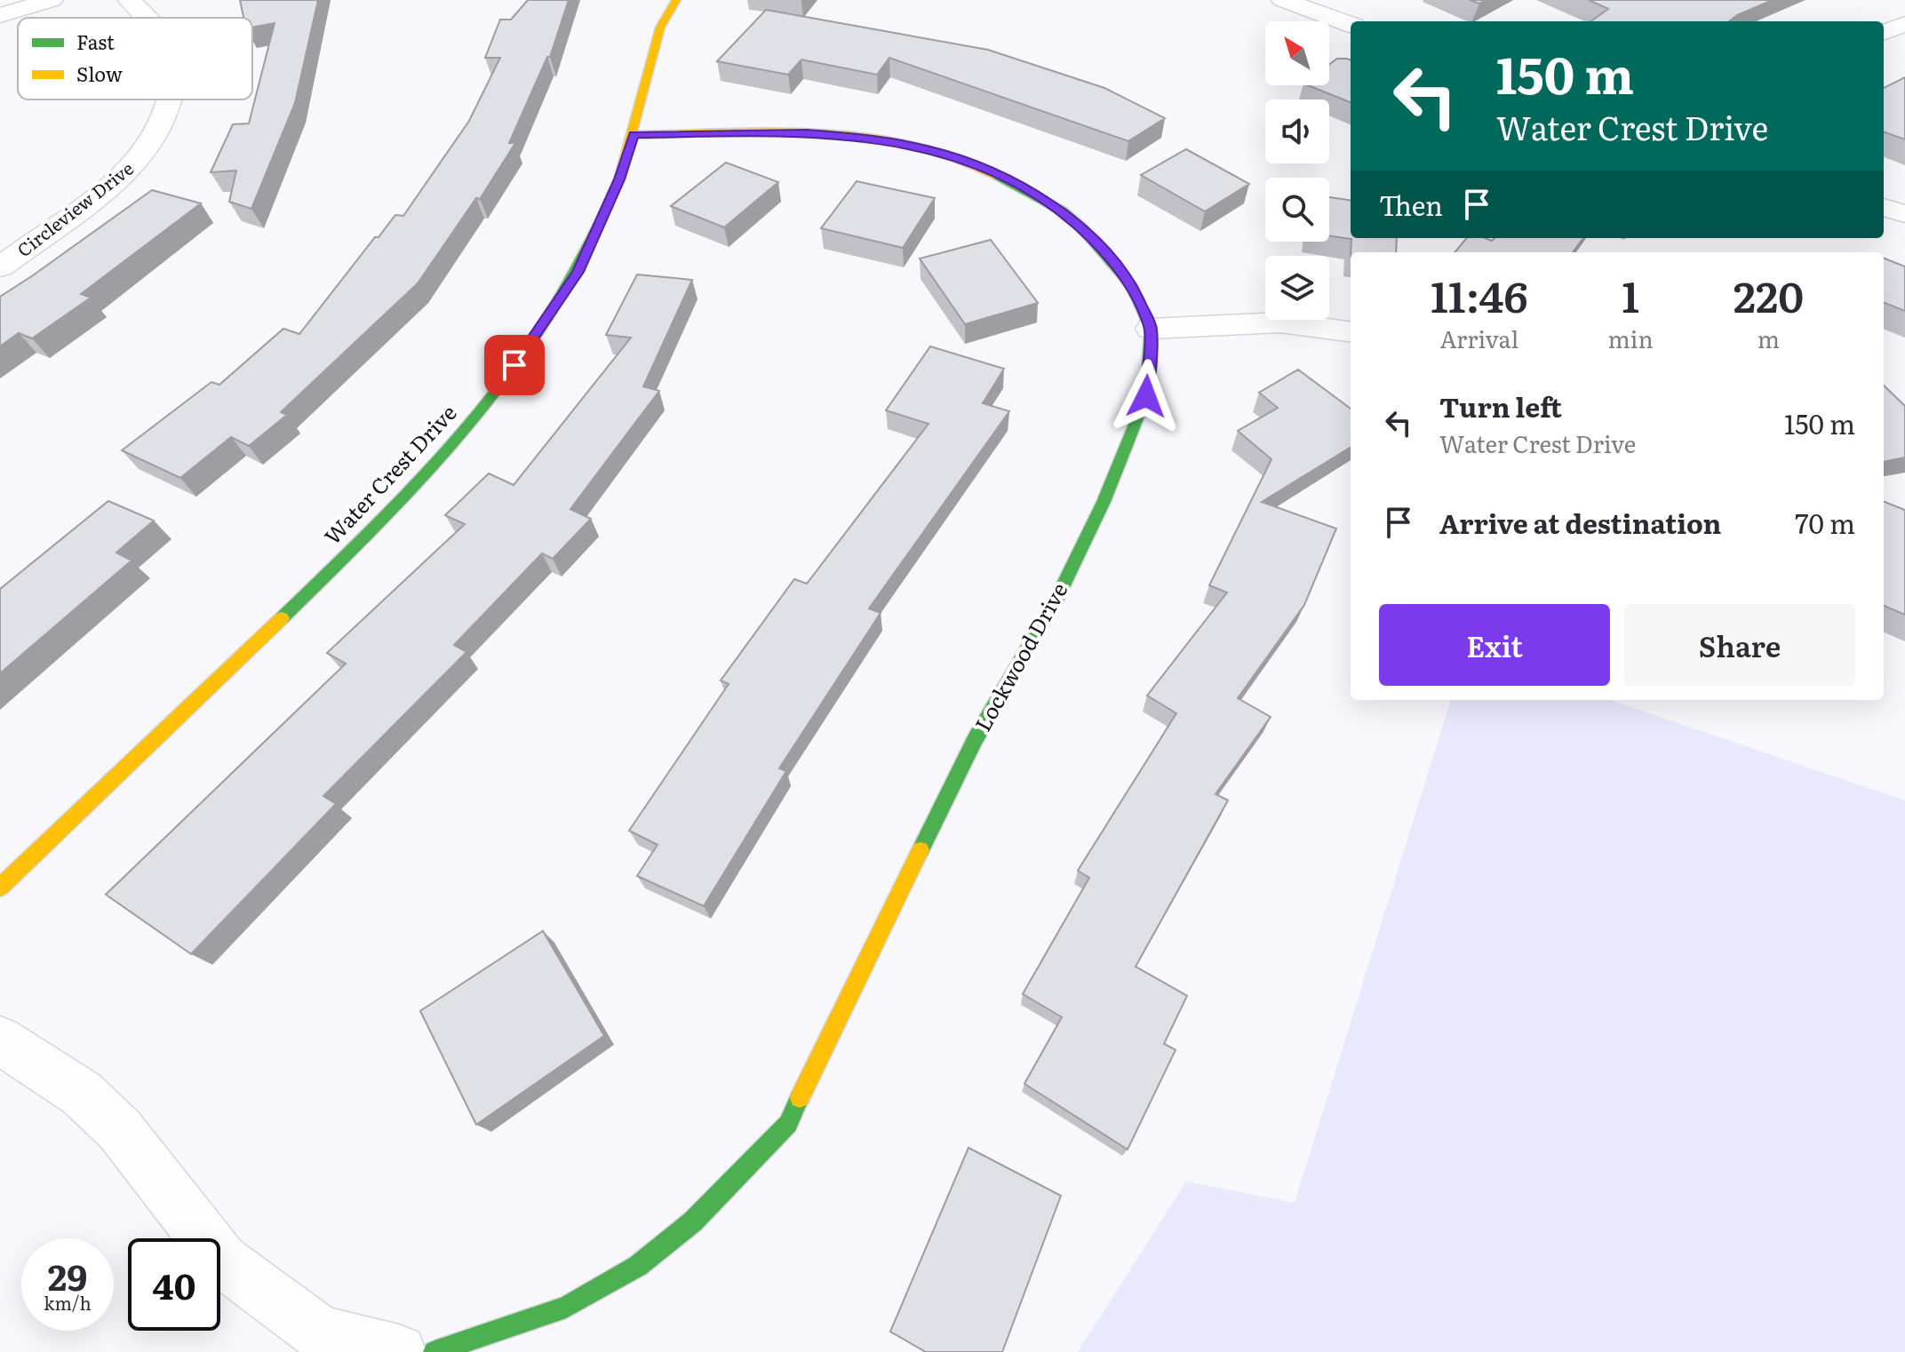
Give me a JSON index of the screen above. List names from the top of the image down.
{
  "streets": {
    "street": ["Circleview Drive", "Water Crest Drive", "Lockwood Drive"]
  },
  "crossings": [
    ["Water Crest Drive", "Lockwood Drive"]
  ],
  "legend": ["Fast", "Slow"],
  "north": "top left",
  "page": {
    "turn": ["150 m", "Water Crest Drive"],
    "then": "Then",
    "eta": [
      "11:46",
      "Arrival",
      "1",
      "min",
      "220",
      "m"
    ],
    "list": [
      {
        "name": "Turn left",
        "note": "Water Crest Drive",
        "value": "150 m"
      },
      {
        "name": "Arrive at destination",
        "value": "70 m"
      }
    ],
    "buttons": ["Exit", "Share"],
    "speed": "29 km/h",
    "limit": "40"
  }
}
